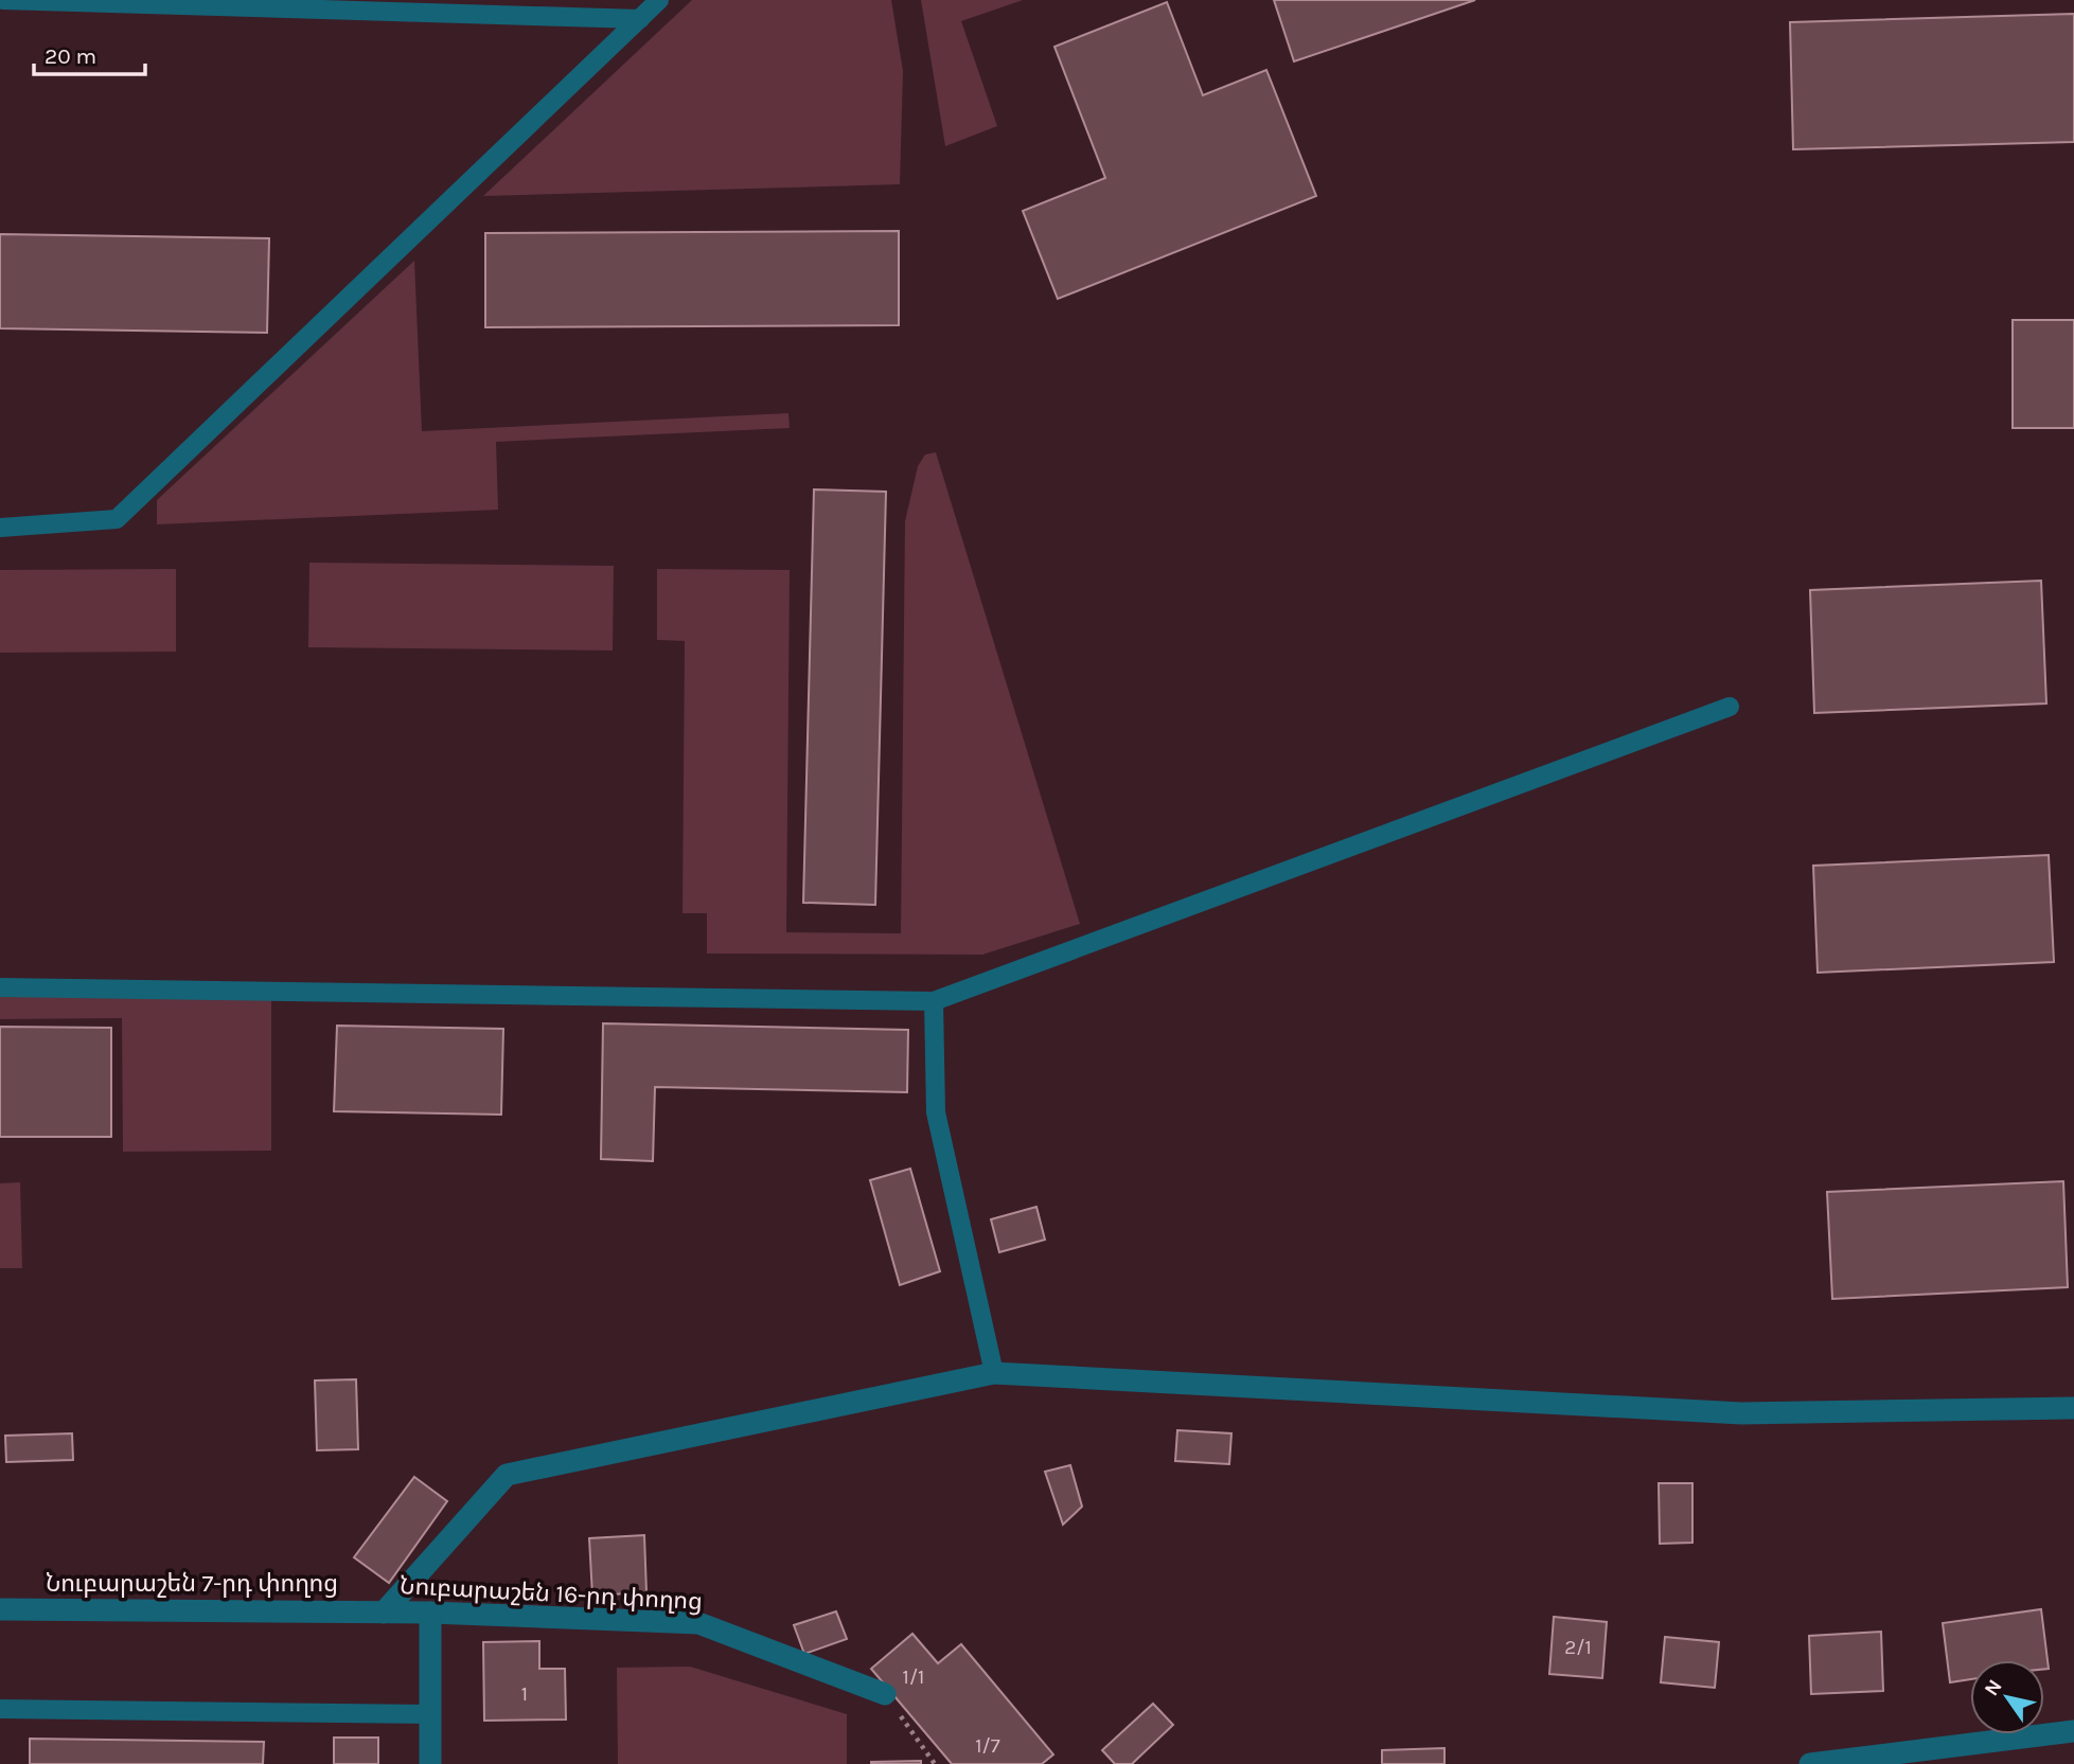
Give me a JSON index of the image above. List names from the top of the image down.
{
  "streets": {
    "street": ["Նուբարաշեն 7-րդ փողոց", "Նուբարաշեն 16-րդ փողոց"]
  },
  "crossings": [
    ["Նուբարաշեն 7-րդ փողոց", "Նուբարաշեն 16-րդ փողոց"]
  ],
  "house_numbers": [
    "2/1",
    "1/1",
    "1",
    "1/7"
  ],
  "scale_bar": "20 m",
  "north": "top left"
}
